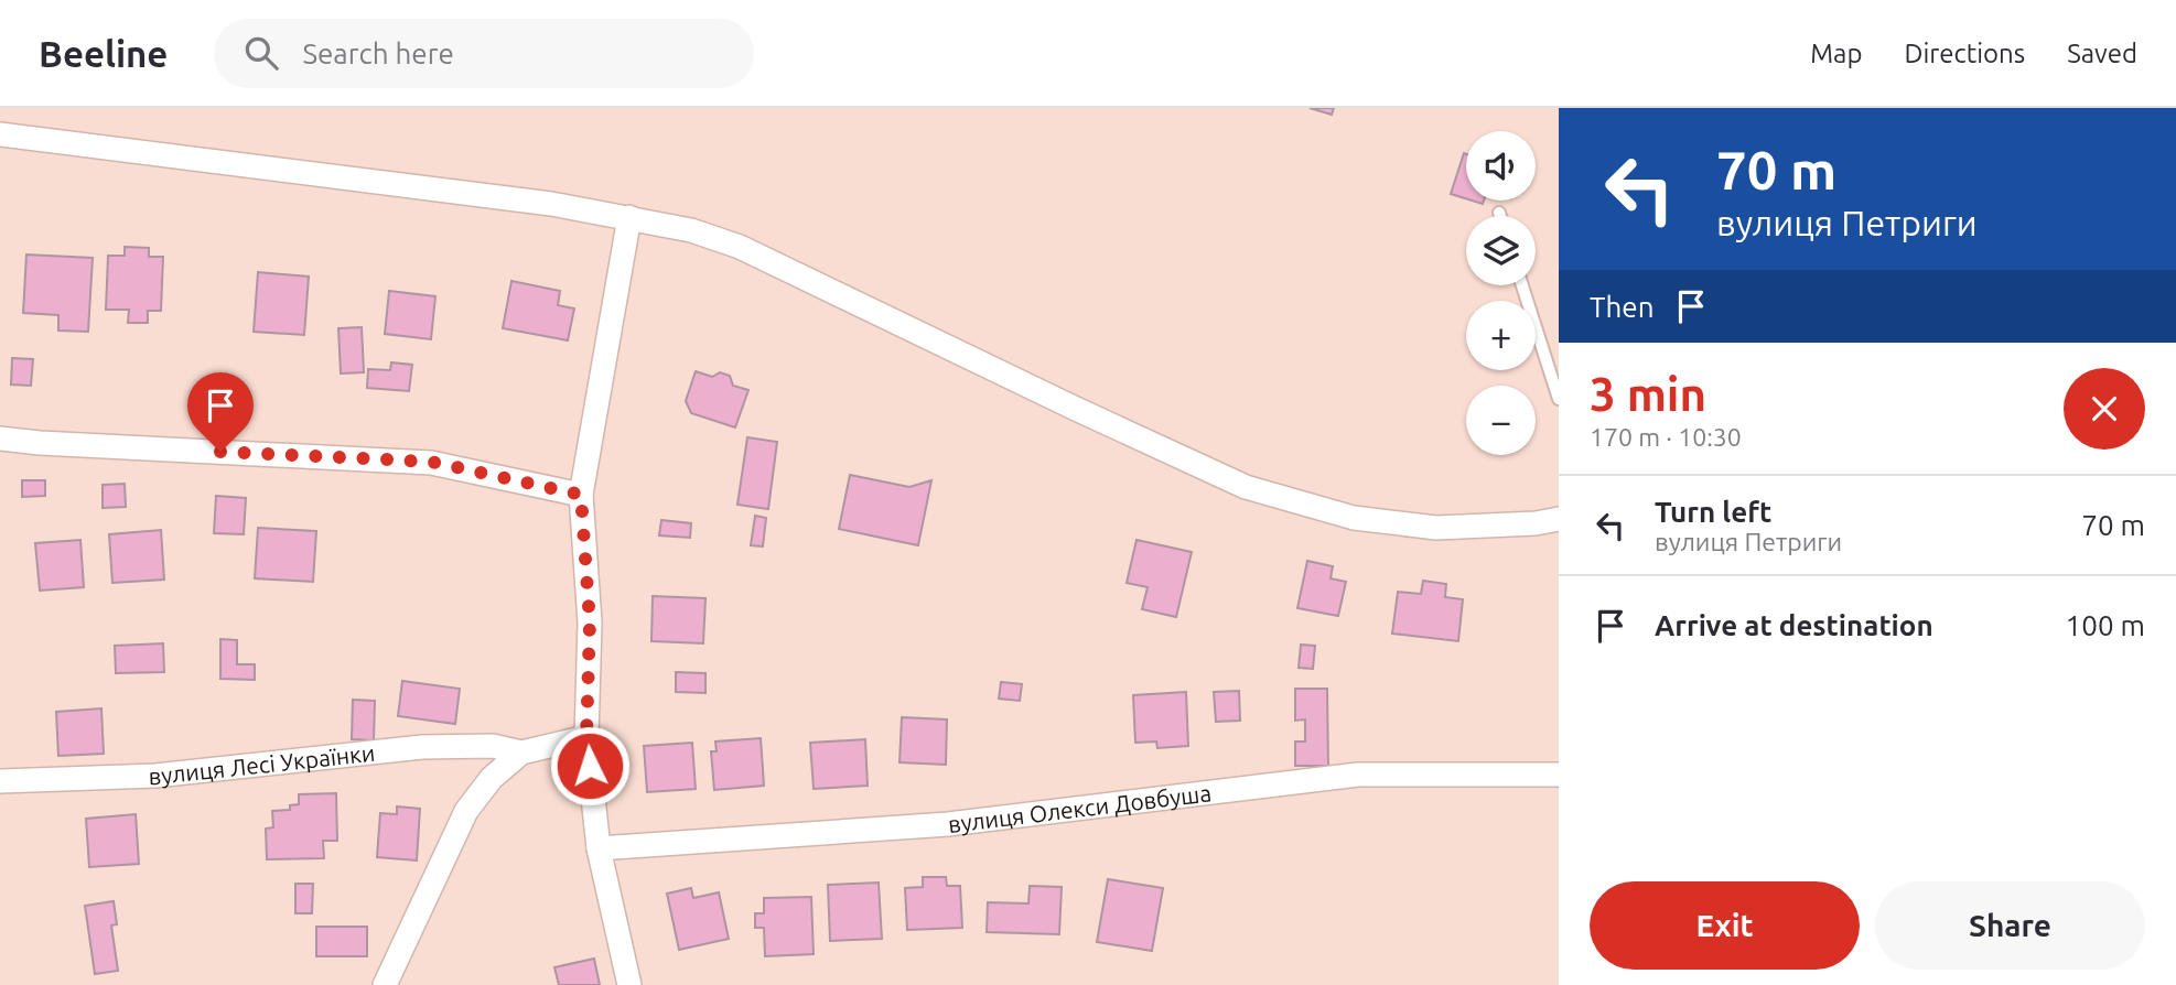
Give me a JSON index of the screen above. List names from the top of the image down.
{
  "streets": {
    "street": ["вулиця Лесі Українки", "вулиця Олекси Довбуша"]
  },
  "page": {
    "header": "Beeline",
    "search": "Search here",
    "nav": ["Map", "Directions", "Saved"],
    "turn": ["70 m", "вулиця Петриги"],
    "map_buttons": ["+", "−"],
    "then": "Then",
    "heading": ["3 min", "170 m · 10:30"],
    "list": [
      {
        "name": "Turn left",
        "note": "вулиця Петриги",
        "value": "70 m"
      },
      {
        "name": "Arrive at destination",
        "value": "100 m"
      }
    ],
    "buttons": ["Exit", "Share"]
  }
}
